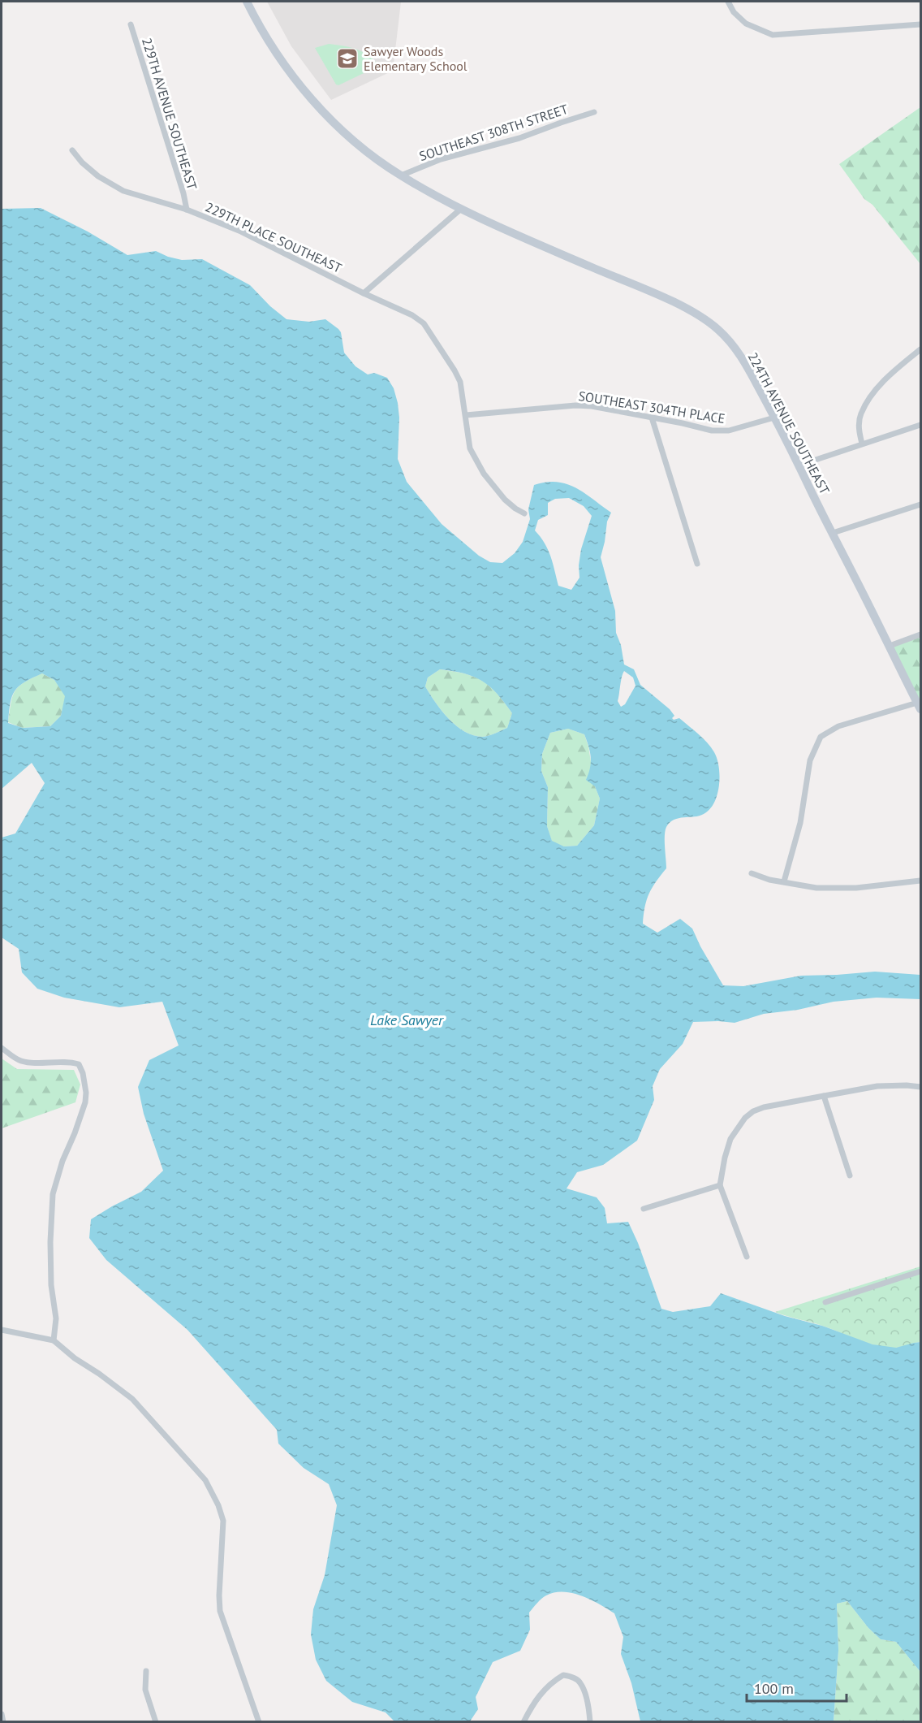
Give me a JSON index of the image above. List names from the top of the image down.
{
  "streets": {
    "street": [
      "229TH AVENUE SOUTHEAST",
      "SOUTHEAST 308TH STREET",
      "229TH PLACE SOUTHEAST",
      "SOUTHEAST 304TH PLACE",
      "224TH AVENUE SOUTHEAST"
    ]
  },
  "crossings": [
    ["229TH AVENUE SOUTHEAST", "229TH PLACE SOUTHEAST"],
    ["SOUTHEAST 308TH STREET", "224TH AVENUE SOUTHEAST"],
    ["229TH PLACE SOUTHEAST", "SOUTHEAST 304TH PLACE"],
    ["SOUTHEAST 304TH PLACE", "224TH AVENUE SOUTHEAST"]
  ],
  "water": ["Lake Sawyer"],
  "places": {
    "school or university": ["Sawyer Woods Elementary School"]
  },
  "scale_bar": "100 m"
}
